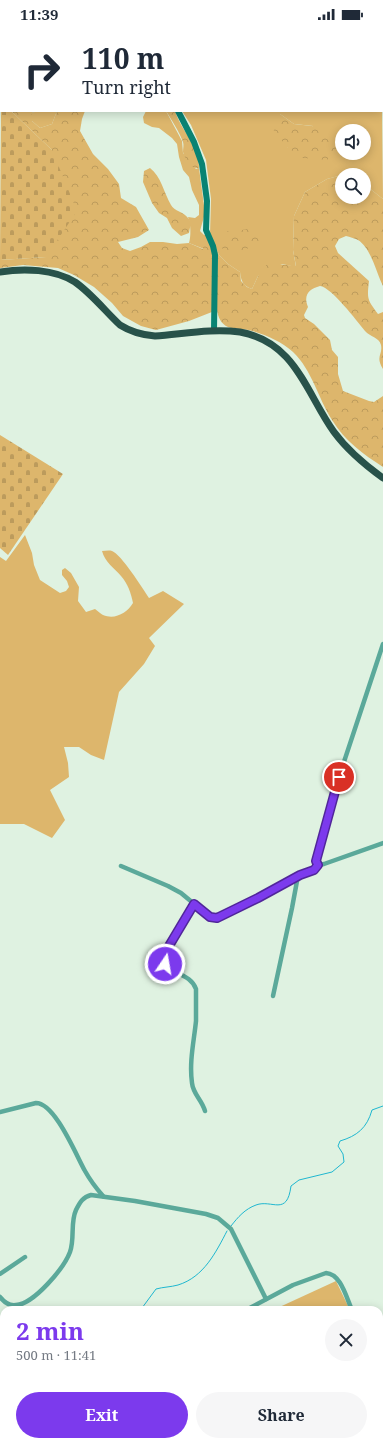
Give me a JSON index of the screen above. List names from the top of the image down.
{
  "page": {
    "status": "11:39",
    "turn": ["110 m", "Turn right"],
    "heading": ["2 min", "500 m · 11:41"],
    "buttons": ["Exit", "Share"]
  }
}
